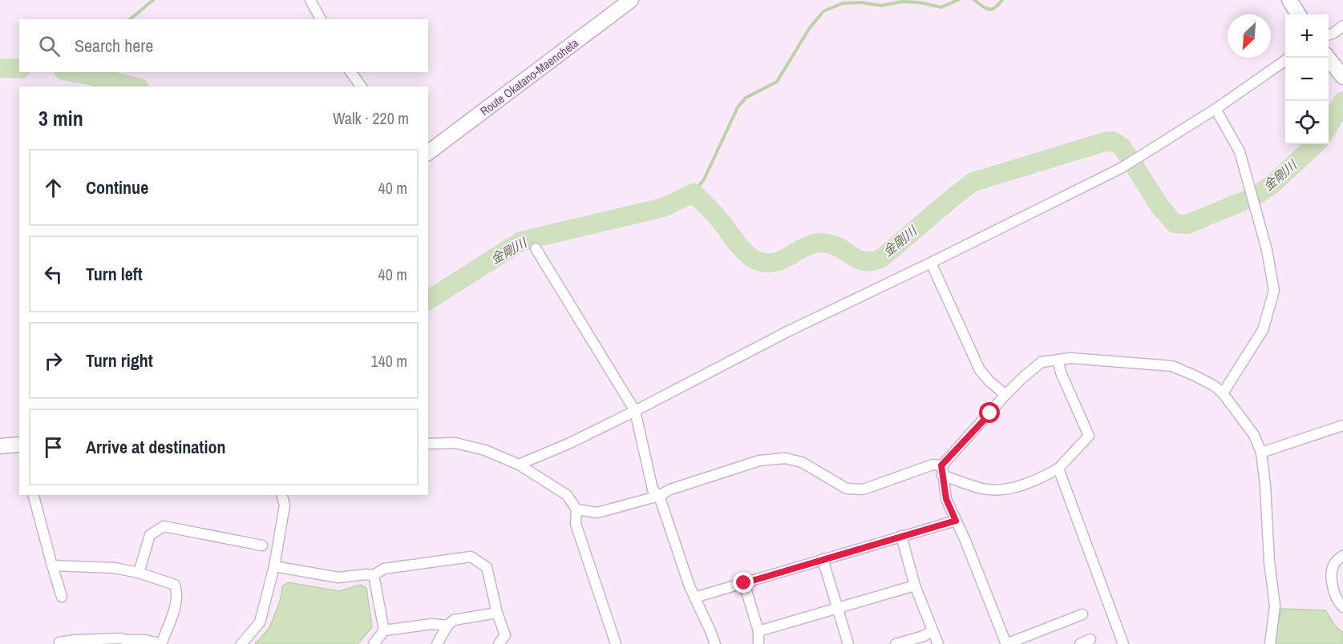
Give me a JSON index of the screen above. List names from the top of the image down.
{
  "streets": {
    "main road": ["Route Okatano-Maenoheta"]
  },
  "water": ["金剛川"],
  "north": "bottom left",
  "page": {
    "map_buttons": ["+", "−"],
    "search": "Search here",
    "heading": ["3 min", "Walk · 220 m"],
    "list": [
      ["Continue", "40 m"],
      ["Turn left", "40 m"],
      ["Turn right", "140 m"],
      "Arrive at destination"
    ]
  }
}
